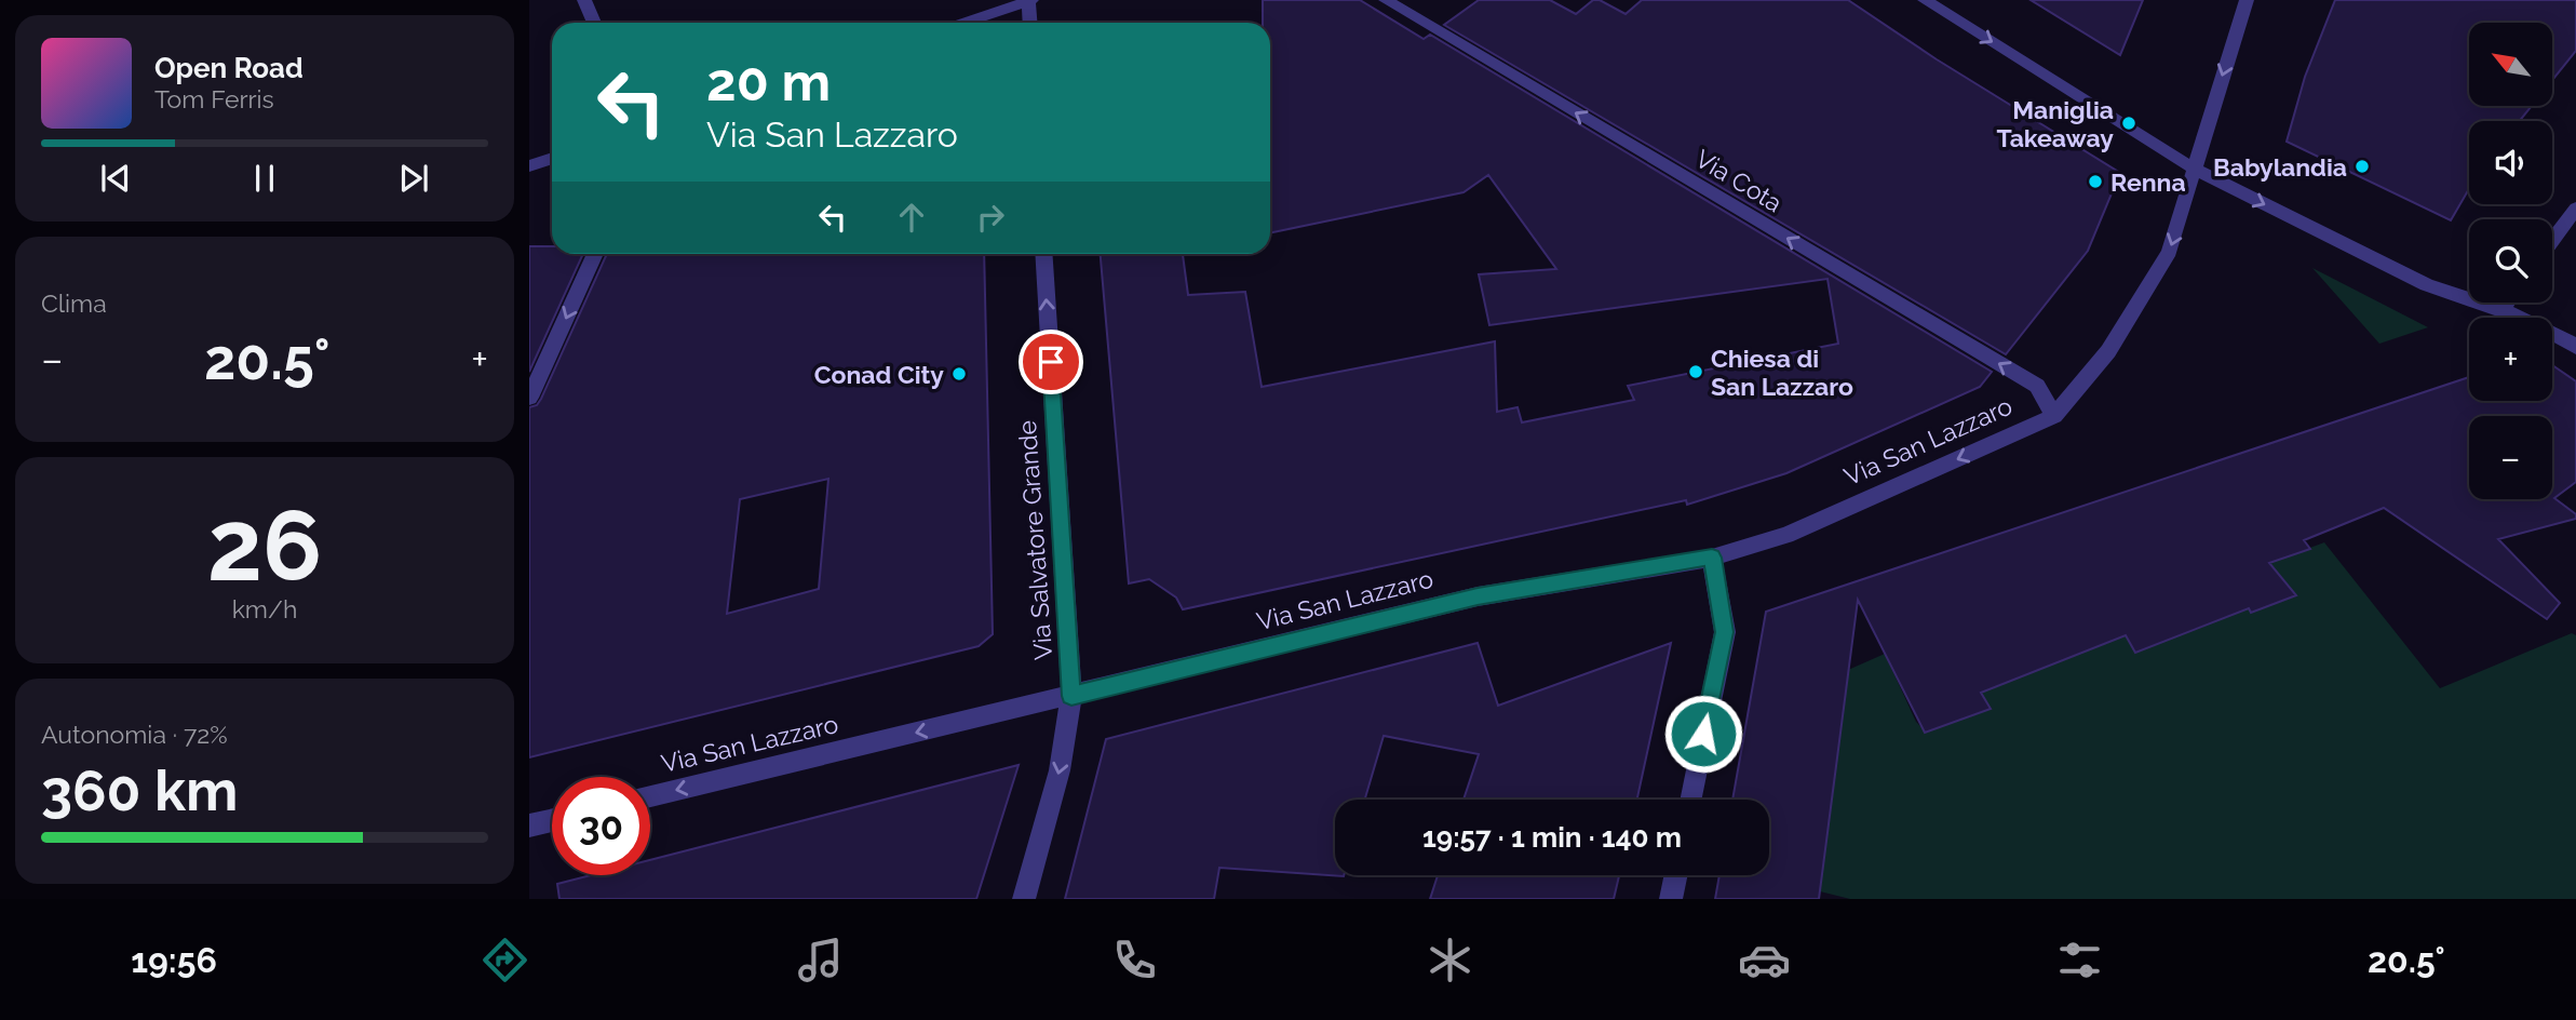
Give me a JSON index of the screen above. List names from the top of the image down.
{
  "streets": {
    "street": ["Via Cota", "Via San Lazzaro", "Via Salvatore Grande"]
  },
  "crossings": [
    ["Via Cota", "Via San Lazzaro"],
    ["Via San Lazzaro", "Via Salvatore Grande"]
  ],
  "one_way": ["Via Cota", "Via San Lazzaro"],
  "places": [
    "Maniglia Takeaway",
    "Babylandia",
    "Renna",
    "Chiesa di San Lazzaro",
    "Conad City"
  ],
  "north": "top left",
  "page": {
    "map_buttons": ["+", "−"],
    "turn": ["20 m", "Via San Lazzaro"],
    "song": ["Open Road", "Tom Ferris"],
    "tile": [
      "Clima",
      ["26", "km/h"],
      ["Autonomia · 72%", "360 km"]
    ],
    "heat": ["−", "20.5°", "+"],
    "limit": "30",
    "trip": "19:57 · 1 min · 140 m",
    "tabs": ["19:56", "20.5°"]
  }
}
